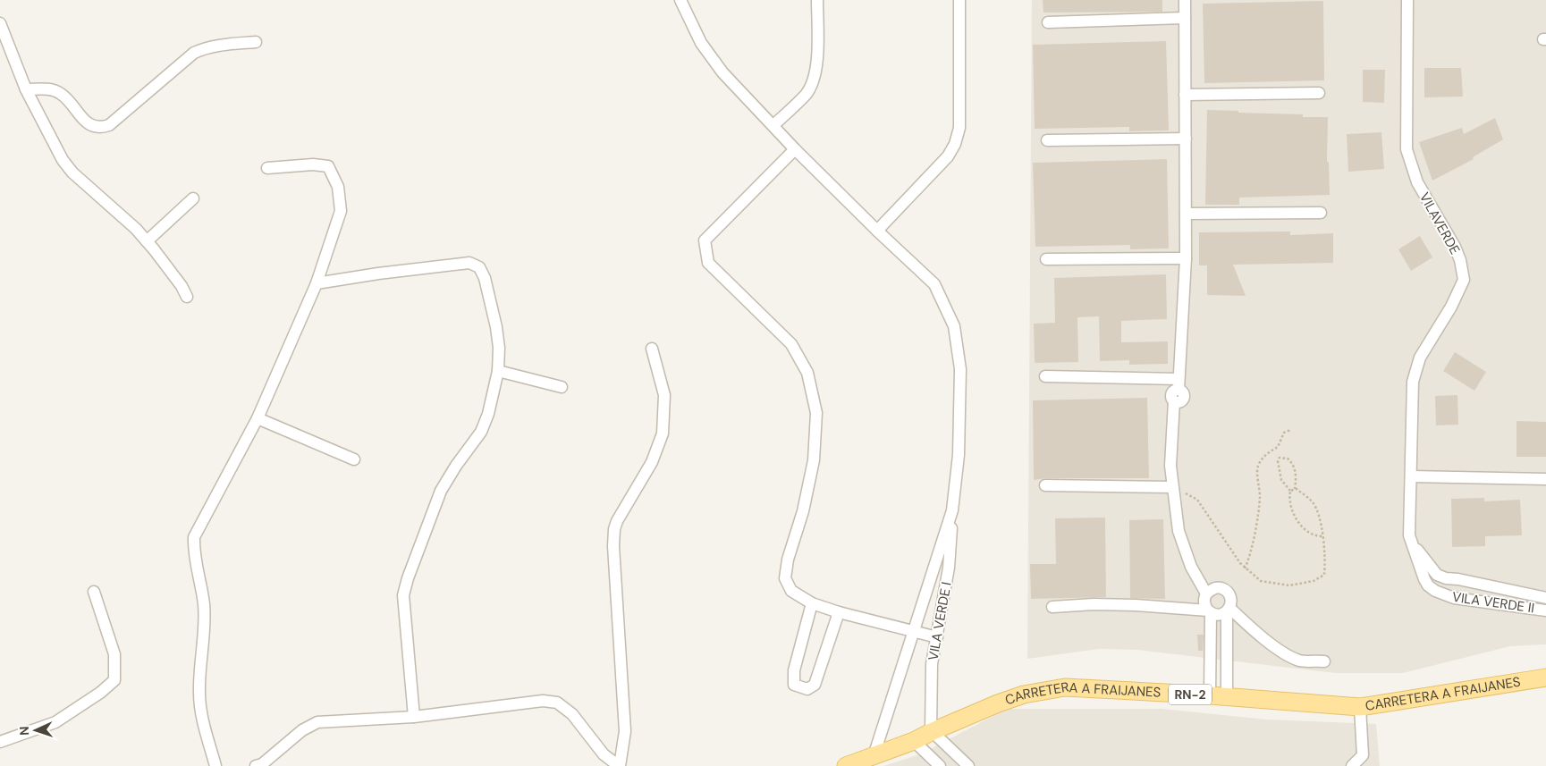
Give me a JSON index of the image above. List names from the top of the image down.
{
  "streets": {
    "main road": ["CARRETERA A FRAIJANES", "RN-2"],
    "street": ["VILAVERDE", "VILA VERDE II", "VILA VERDE I"]
  },
  "crossings": [
    ["VILAVERDE", "VILA VERDE II"],
    ["VILA VERDE I", "CARRETERA A FRAIJANES"]
  ],
  "north": "left"
}
